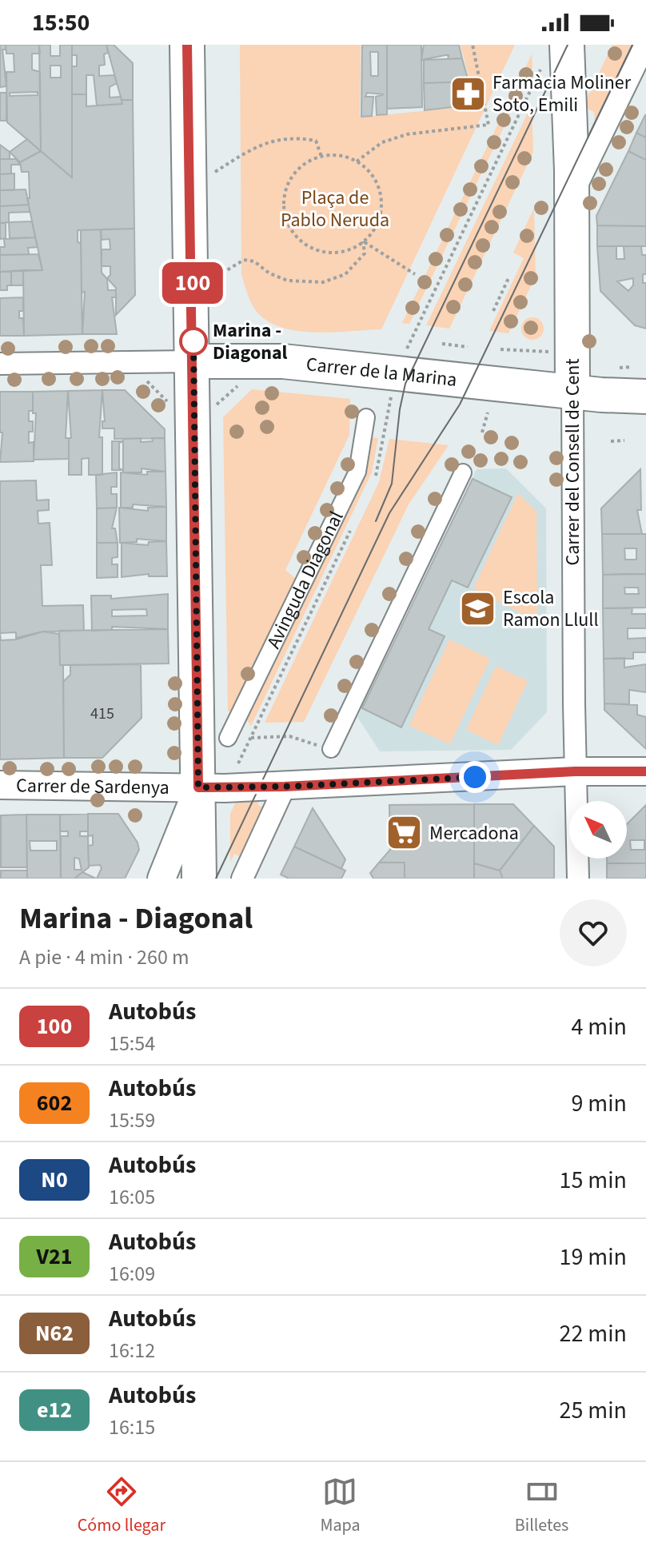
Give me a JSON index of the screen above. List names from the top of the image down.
{
  "streets": {
    "main road": ["Carrer de la Marina", "Carrer del Consell de Cent"],
    "street": ["Avinguda Diagonal", "Carrer de Sardenya"]
  },
  "crossings": [
    ["Carrer de la Marina", "Carrer del Consell de Cent"],
    ["Carrer del Consell de Cent", "Carrer de Sardenya"]
  ],
  "parks": ["Plaça de Pablo Neruda"],
  "places": {
    "pharmacy": ["Farmàcia Moliner Soto, Emili"],
    "other": ["Marina - Diagonal"],
    "school or university": ["Escola Ramon Llull"],
    "supermarket": ["Mercadona"]
  },
  "lines": ["bus line 100"],
  "house_numbers": ["415"],
  "north": "top left",
  "page": {
    "status": "15:50",
    "on_map": "100",
    "heading": ["Marina - Diagonal", "A pie · 4 min · 260 m"],
    "list": [
      {
        "mark": "100",
        "name": "Autobús",
        "note": "15:54",
        "value": "4 min"
      },
      {
        "mark": "602",
        "name": "Autobús",
        "note": "15:59",
        "value": "9 min"
      },
      {
        "mark": "N0",
        "name": "Autobús",
        "note": "16:05",
        "value": "15 min"
      },
      {
        "mark": "V21",
        "name": "Autobús",
        "note": "16:09",
        "value": "19 min"
      },
      {
        "mark": "N62",
        "name": "Autobús",
        "note": "16:12",
        "value": "22 min"
      },
      {
        "mark": "e12",
        "name": "Autobús",
        "note": "16:15",
        "value": "25 min"
      }
    ],
    "tabs": ["Cómo llegar", "Mapa", "Billetes"]
  }
}
